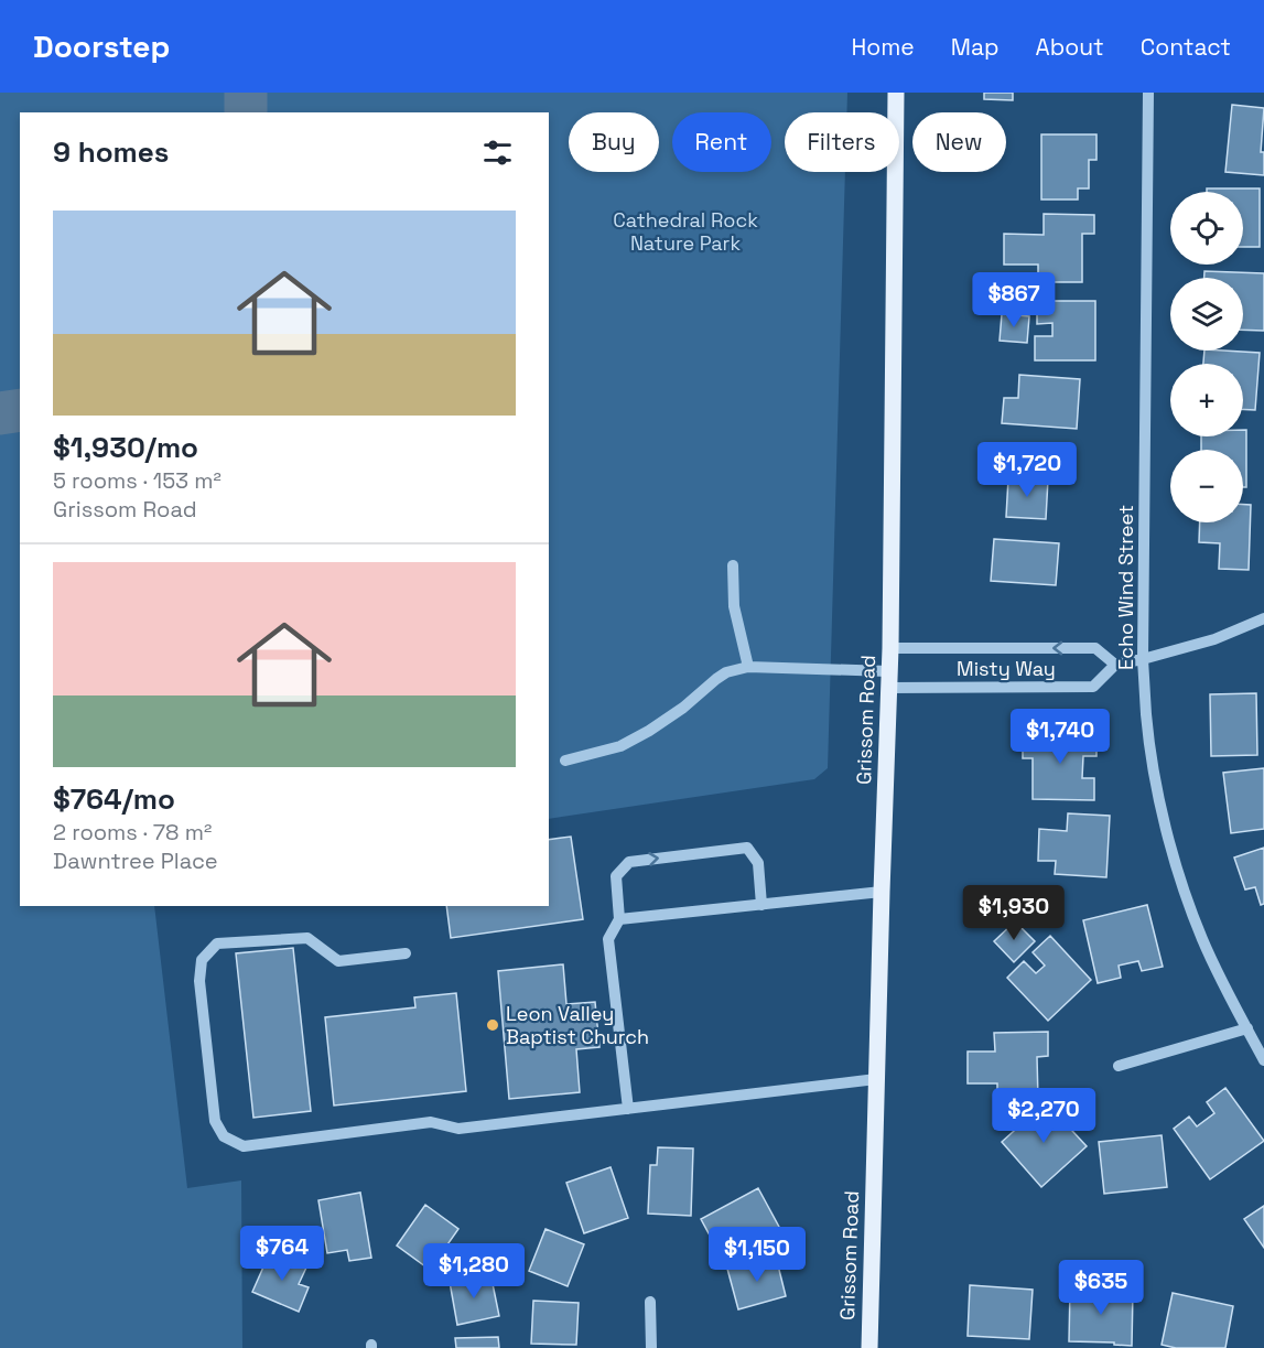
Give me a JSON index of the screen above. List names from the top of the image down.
{
  "streets": {
    "main road": ["Grissom Road"],
    "street": ["Echo Wind Street", "Misty Way"]
  },
  "crossings": [
    ["Misty Way", "Grissom Road"]
  ],
  "parks": ["Cathedral Rock Nature Park"],
  "places": ["Leon Valley Baptist Church"],
  "page": {
    "header": "Doorstep",
    "nav": [
      "Home",
      "Map",
      "About",
      "Contact"
    ],
    "chip": [
      "Buy",
      "Rent",
      "Filters",
      "New"
    ],
    "heading": "9 homes",
    "map_buttons": ["+", "−"],
    "list": [
      {
        "name": "$1,930/mo",
        "note": "5 rooms · 153 m² · Grissom Road"
      },
      {
        "name": "$764/mo",
        "note": "2 rooms · 78 m² · Dawntree Place"
      }
    ],
    "price": [
      "$867",
      "$1,720",
      "$1,740",
      "$1,930",
      "$2,270",
      "$764",
      "$1,150",
      "$1,280",
      "$635"
    ]
  }
}
